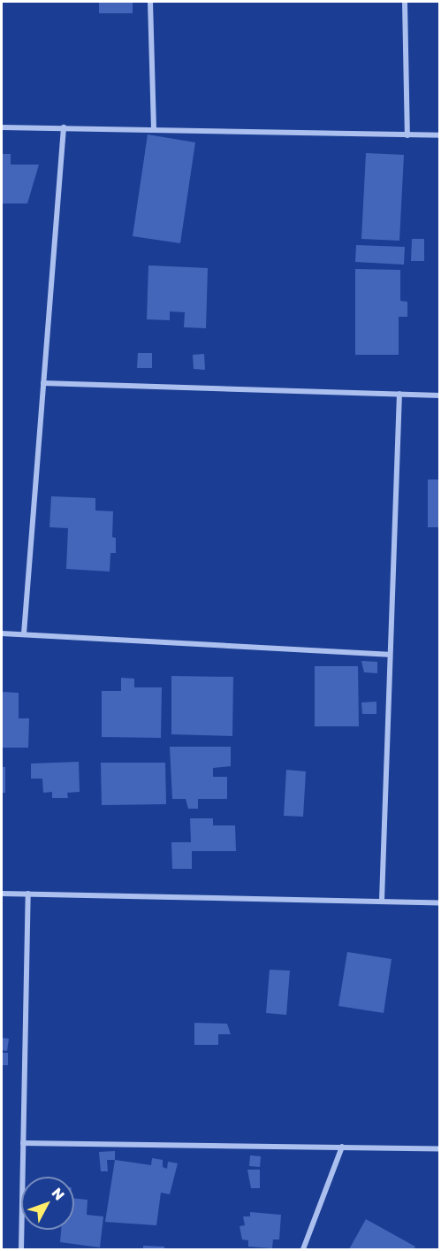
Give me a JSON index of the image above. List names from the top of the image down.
{
  "north": "top right"
}
